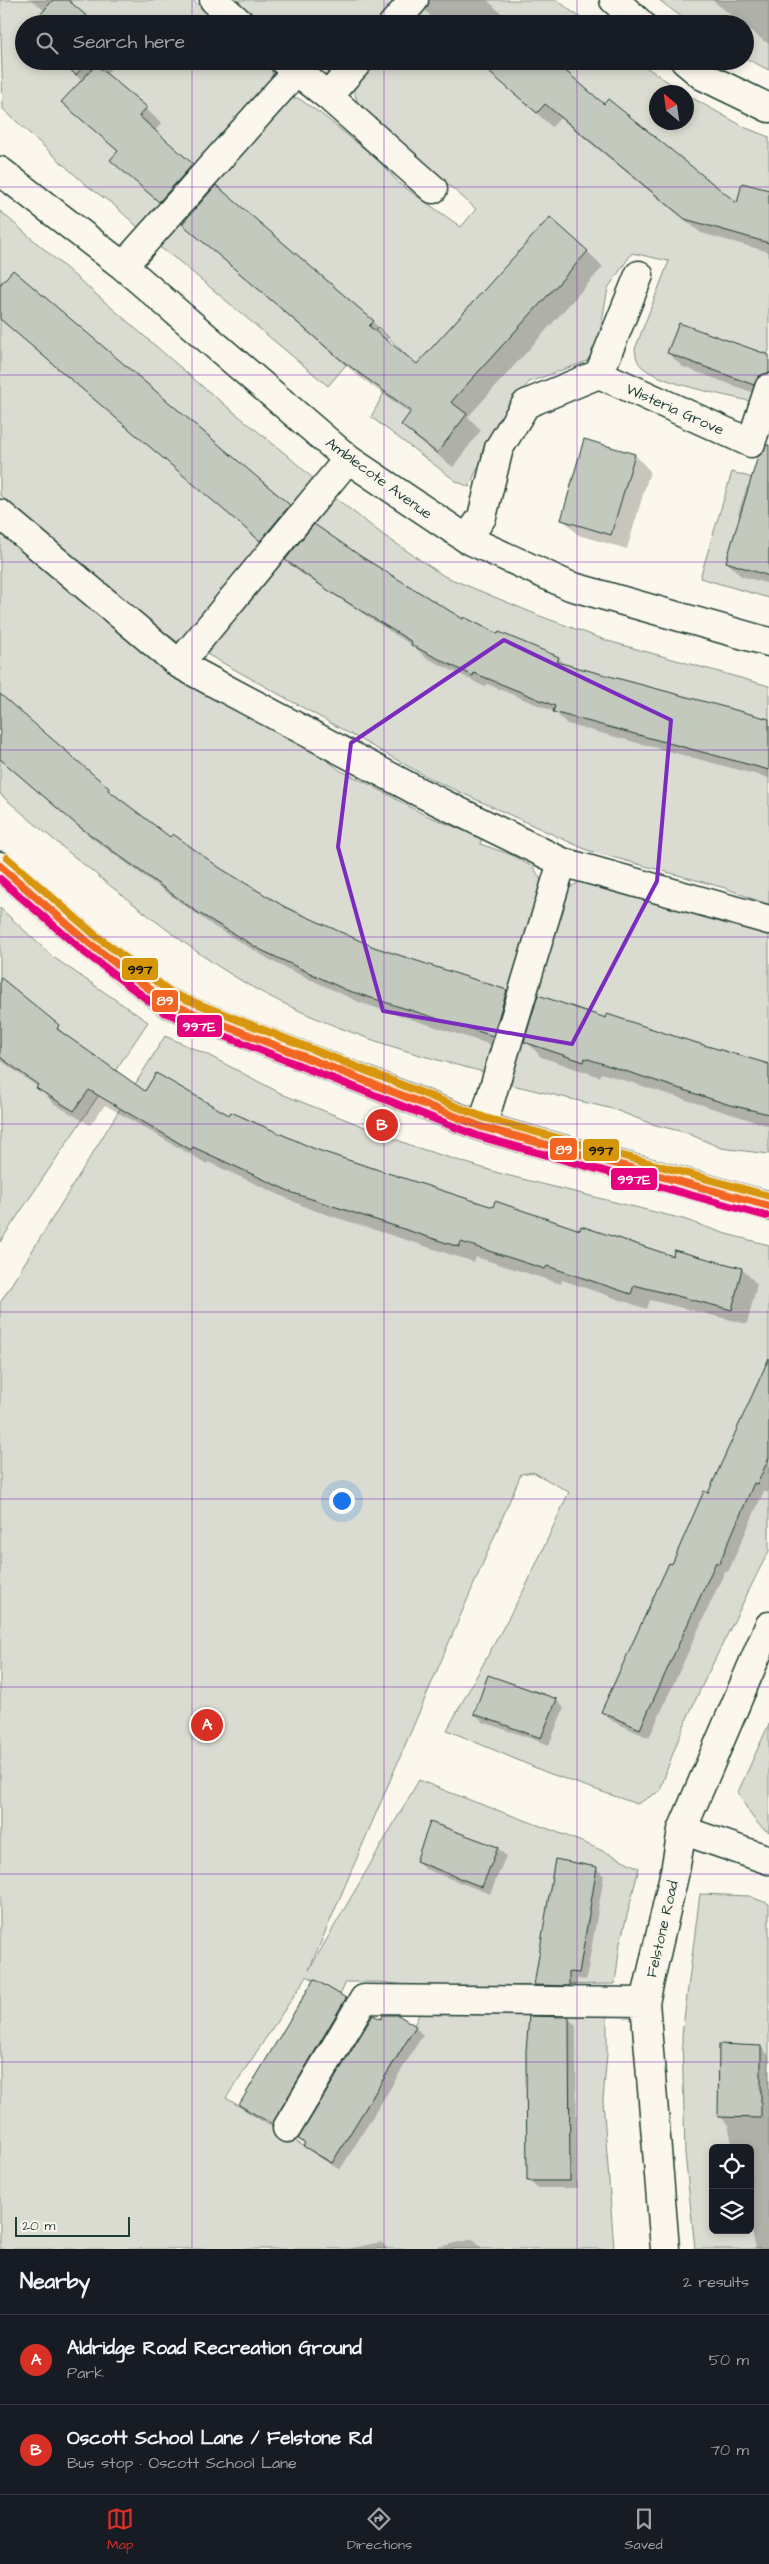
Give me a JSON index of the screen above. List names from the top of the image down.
{
  "streets": {
    "street": ["Wisteria Grove", "Amblecote Avenue", "Felstone Road"]
  },
  "lines": ["transit line 997", "transit line 89", "transit line 997E"],
  "scale_bar": "20 m",
  "north": "top left",
  "page": {
    "search": "Search here",
    "pins": ["B", "A"],
    "scale": "20 m",
    "heading": ["Nearby", "2 results"],
    "list": [
      {
        "mark": "A",
        "name": "Aldridge Road Recreation Ground",
        "note": "Park",
        "value": "50 m"
      },
      {
        "mark": "B",
        "name": "Oscott School Lane / Felstone Rd",
        "note": "Bus stop · Oscott School Lane",
        "value": "70 m"
      }
    ],
    "nav": ["Map", "Directions", "Saved"]
  }
}
